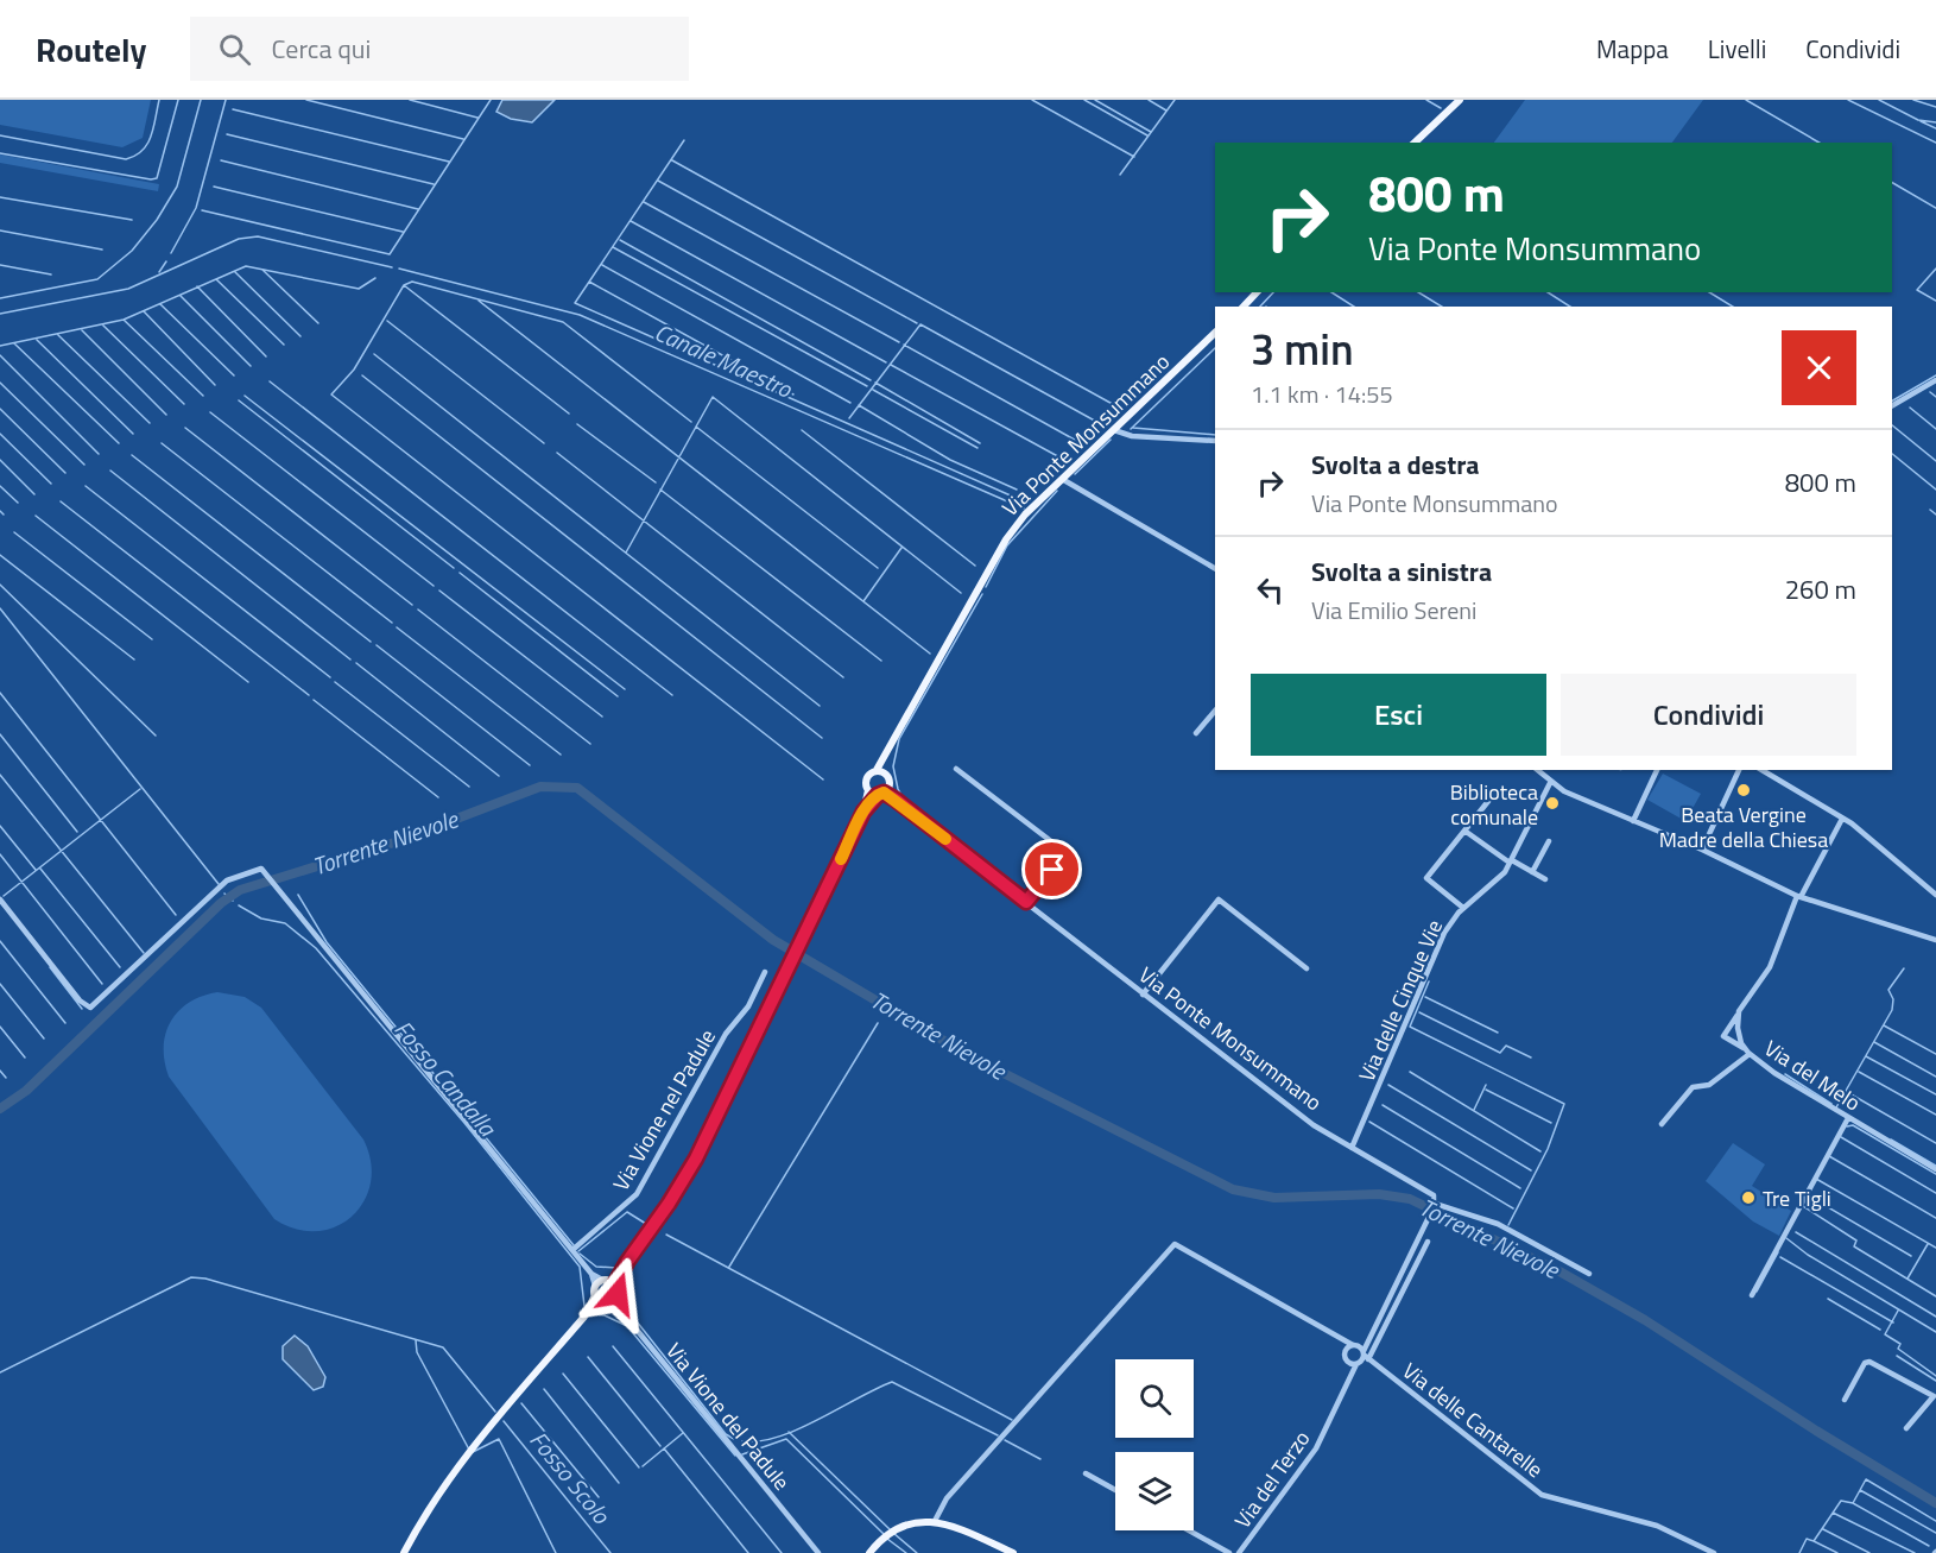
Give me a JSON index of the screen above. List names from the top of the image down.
{
  "streets": {
    "main road": ["Via Ponte Monsummano"],
    "street": [
      "Via delle Cinque Vie",
      "Via del Melo",
      "Via Vione nel Padule",
      "Via Vione del Padule",
      "Via delle Cantarelle",
      "Via del Terzo"
    ]
  },
  "crossings": [
    ["Via Ponte Monsummano", "Via delle Cinque Vie"],
    ["Via delle Cantarelle", "Via del Terzo"]
  ],
  "water": [
    "Canale Maestro",
    "Torrente Nievole",
    "Fosso Candalla",
    "Fosso Scolo"
  ],
  "places": ["Beata Vergine Madre della Chiesa", "Biblioteca comunale", "Tre Tigli"],
  "page": {
    "header": "Routely",
    "search": "Cerca qui",
    "nav": ["Mappa", "Livelli", "Condividi"],
    "turn": ["800 m", "Via Ponte Monsummano"],
    "heading": ["3 min", "1.1 km · 14:55"],
    "list": [
      {
        "name": "Svolta a destra",
        "note": "Via Ponte Monsummano",
        "value": "800 m"
      },
      {
        "name": "Svolta a sinistra",
        "note": "Via Emilio Sereni",
        "value": "260 m"
      }
    ],
    "buttons": ["Esci", "Condividi"]
  }
}
